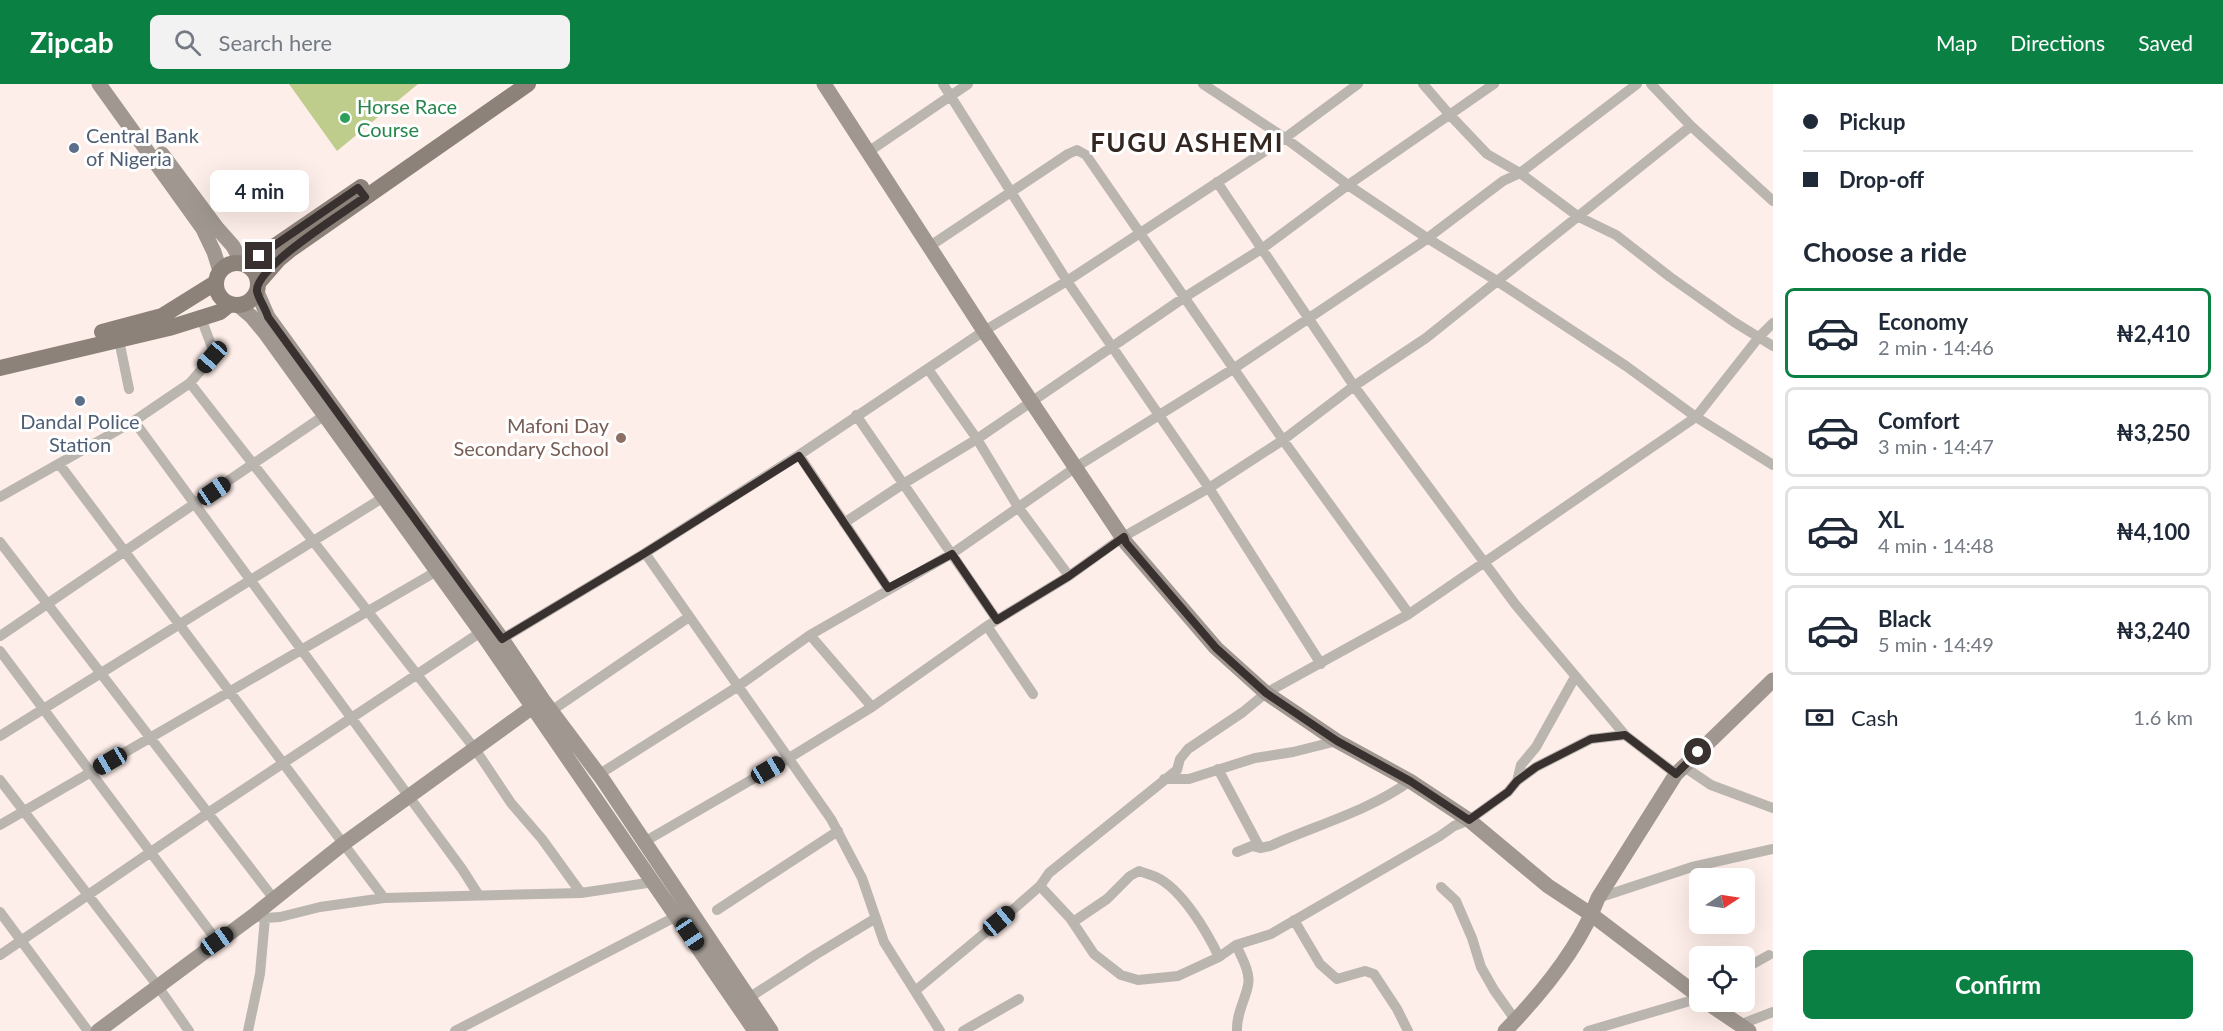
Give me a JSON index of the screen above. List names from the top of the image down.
{
  "districts": ["FUGU ASHEMI"],
  "places": [
    "Horse Race Course",
    "Central Bank of Nigeria",
    "Dandal Police Station",
    "Mafoni Day Secondary School"
  ],
  "north": "right",
  "page": {
    "header": "Zipcab",
    "search": "Search here",
    "nav": ["Map", "Directions", "Saved"],
    "banner": ["Pickup", "Drop-off"],
    "bubble": "4 min",
    "heading": "Choose a ride",
    "list": [
      {
        "name": "Economy",
        "note": "2 min · 14:46",
        "value": "₦2,410"
      },
      {
        "name": "Comfort",
        "note": "3 min · 14:47",
        "value": "₦3,250"
      },
      {
        "name": "XL",
        "note": "4 min · 14:48",
        "value": "₦4,100"
      },
      {
        "name": "Black",
        "note": "5 min · 14:49",
        "value": "₦3,240"
      }
    ],
    "pay": ["Cash", "1.6 km"],
    "buttons": "Confirm"
  }
}
